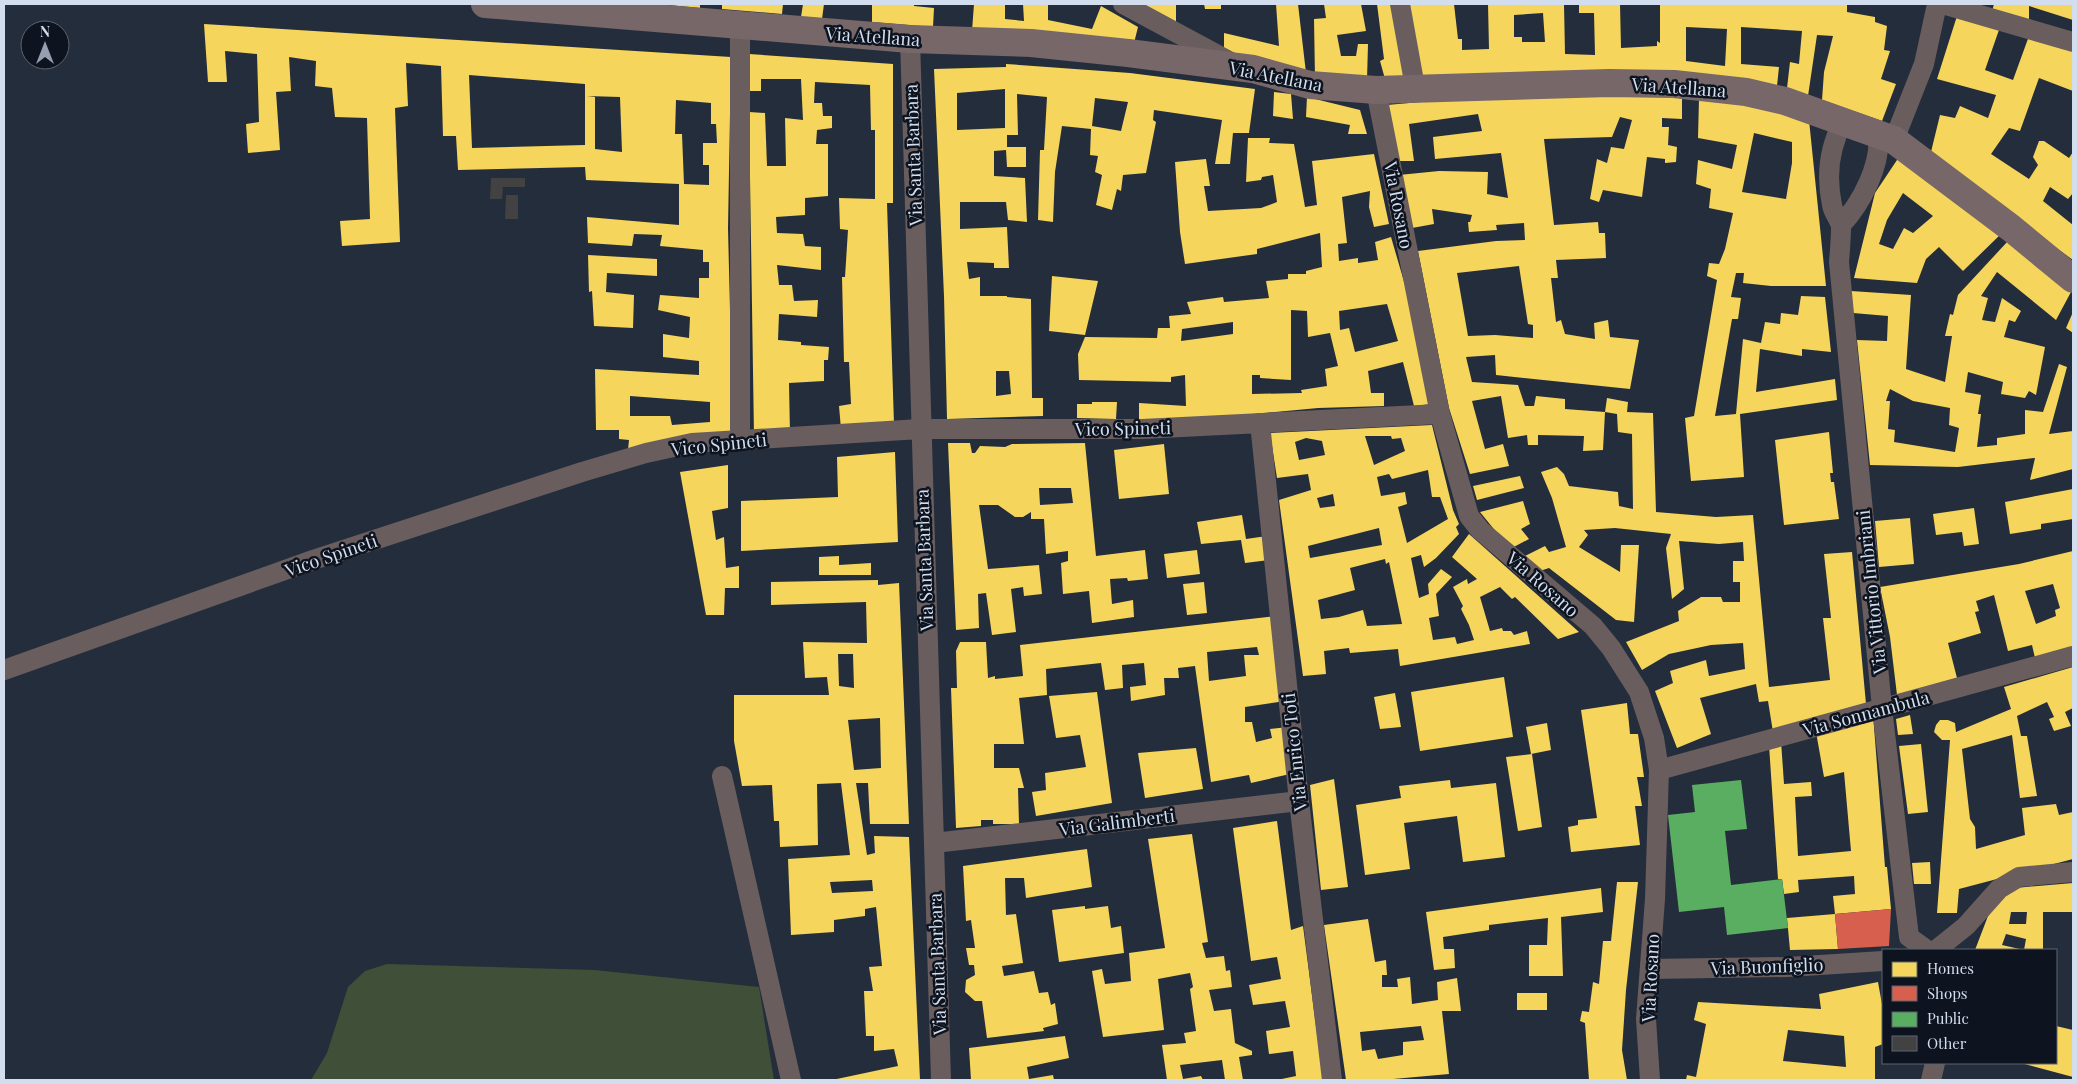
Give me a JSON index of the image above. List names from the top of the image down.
{
  "streets": {
    "main road": ["Via Atellana"],
    "street": [
      "Via Santa Barbara",
      "Via Rosano",
      "Vico Spineti",
      "Via Vittorio Imbriani",
      "Via Sonnambula",
      "Via Enrico Toti",
      "Via Galimberti",
      "Via Buonfiglio"
    ]
  },
  "crossings": [
    ["Via Atellana", "Via Santa Barbara"],
    ["Via Atellana", "Via Rosano"],
    ["Via Atellana", "Via Vittorio Imbriani"],
    ["Via Santa Barbara", "Vico Spineti"],
    ["Via Santa Barbara", "Via Galimberti"],
    ["Via Rosano", "Vico Spineti"],
    ["Via Rosano", "Via Sonnambula"],
    ["Via Rosano", "Via Buonfiglio"],
    ["Vico Spineti", "Via Enrico Toti"],
    ["Via Vittorio Imbriani", "Via Sonnambula"],
    ["Via Enrico Toti", "Via Galimberti"]
  ],
  "legend": [
    "Homes",
    "Shops",
    "Public",
    "Other"
  ],
  "north": "top"
}
